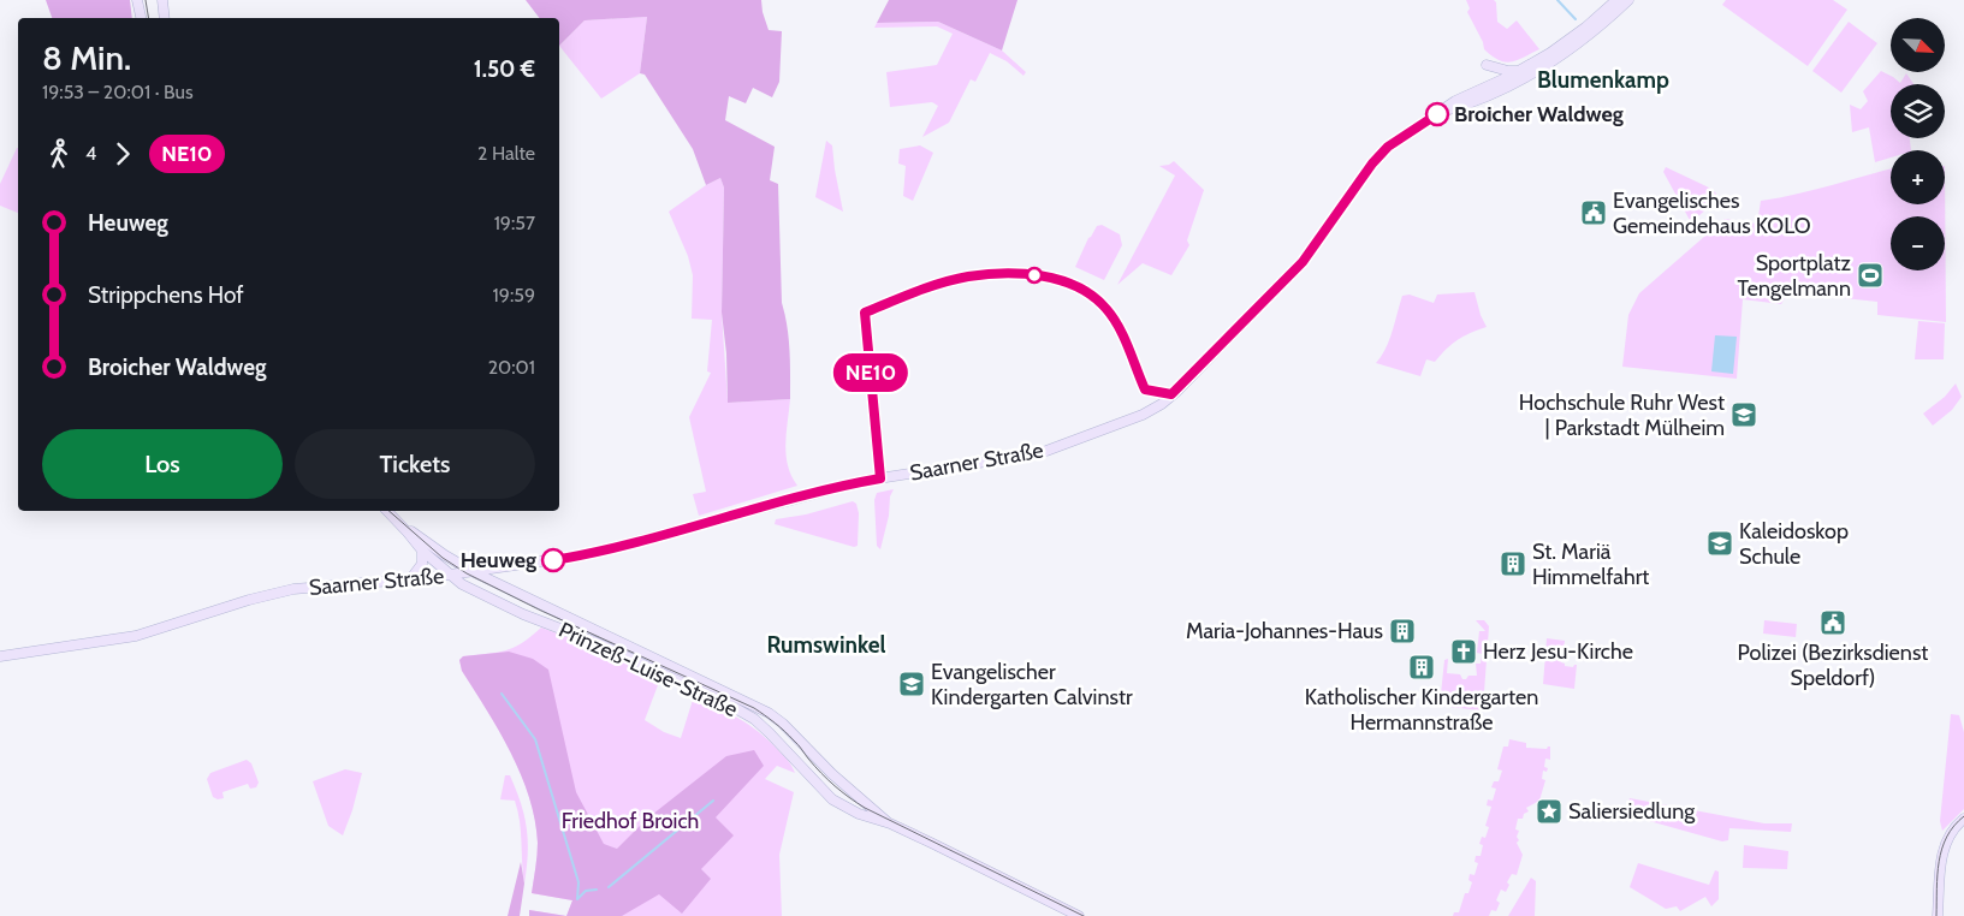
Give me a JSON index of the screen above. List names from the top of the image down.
{
  "streets": {
    "main road": ["Saarner Straße", "Prinzeß-Luise-Straße"]
  },
  "crossings": [
    ["Saarner Straße", "Prinzeß-Luise-Straße"]
  ],
  "districts": ["Blumenkamp", "Rumswinkel"],
  "parks": ["Friedhof Broich"],
  "places": {
    "other": ["Broicher Waldweg", "Heuweg"],
    "public building": ["Evangelisches Gemeindehaus KOLO", "Polizei (Bezirksdienst Speldorf)"],
    "sports": ["Sportplatz Tengelmann"],
    "school or university": ["Hochschule Ruhr West | Parkstadt Mülheim", "Kaleidoskop Schule", "Evangelischer Kindergarten Calvinstr"],
    "building": ["St. Mariä Himmelfahrt", "Maria-Johannes-Haus", "Katholischer Kindergarten Hermannstraße"],
    "church": ["Herz Jesu-Kirche"],
    "place": ["Saliersiedlung"]
  },
  "lines": ["bus line NE10"],
  "north": "bottom right",
  "page": {
    "on_map": "NE10",
    "map_buttons": ["+", "−"],
    "heading": ["8 Min.", "19:53 – 20:01 · Bus", "1.50 €"],
    "legs": ["4", "NE10", "2 Halte"],
    "list": [
      {
        "name": "Heuweg",
        "value": "19:57"
      },
      {
        "name": "Strippchens Hof",
        "value": "19:59"
      },
      {
        "name": "Broicher Waldweg",
        "value": "20:01"
      }
    ],
    "buttons": ["Los", "Tickets"]
  }
}
